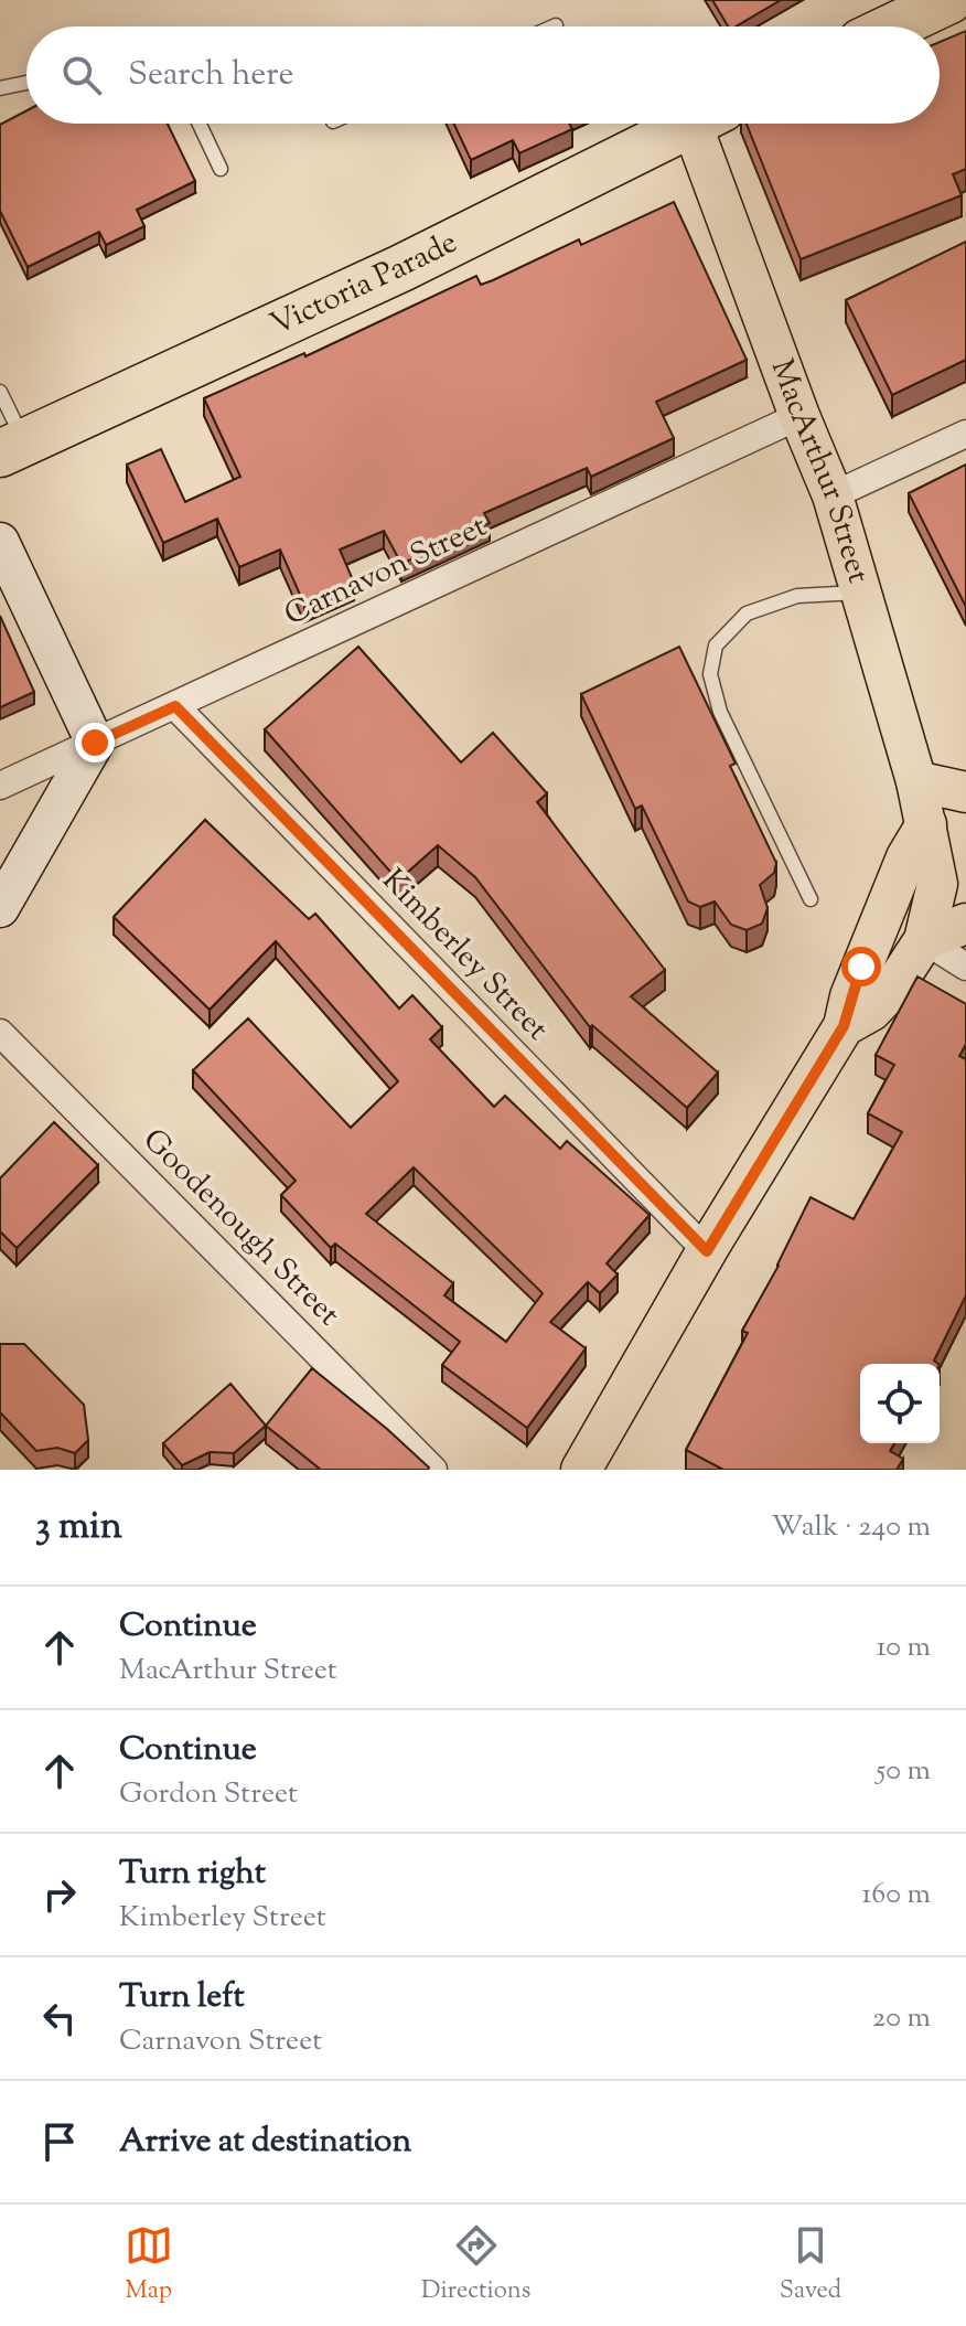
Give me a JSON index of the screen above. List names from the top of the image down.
{
  "streets": {
    "highway": ["Victoria Parade"],
    "main road": ["MacArthur Street"],
    "street": ["Carnavon Street", "Kimberley Street", "Goodenough Street"]
  },
  "crossings": [
    ["MacArthur Street", "Carnavon Street"],
    ["Carnavon Street", "Kimberley Street"]
  ],
  "page": {
    "search": "Search here",
    "heading": ["3 min", "Walk · 240 m"],
    "list": [
      ["Continue", "MacArthur Street", "10 m"],
      ["Continue", "Gordon Street", "50 m"],
      ["Turn right", "Kimberley Street", "160 m"],
      ["Turn left", "Carnavon Street", "20 m"],
      "Arrive at destination"
    ],
    "nav": ["Map", "Directions", "Saved"]
  }
}
